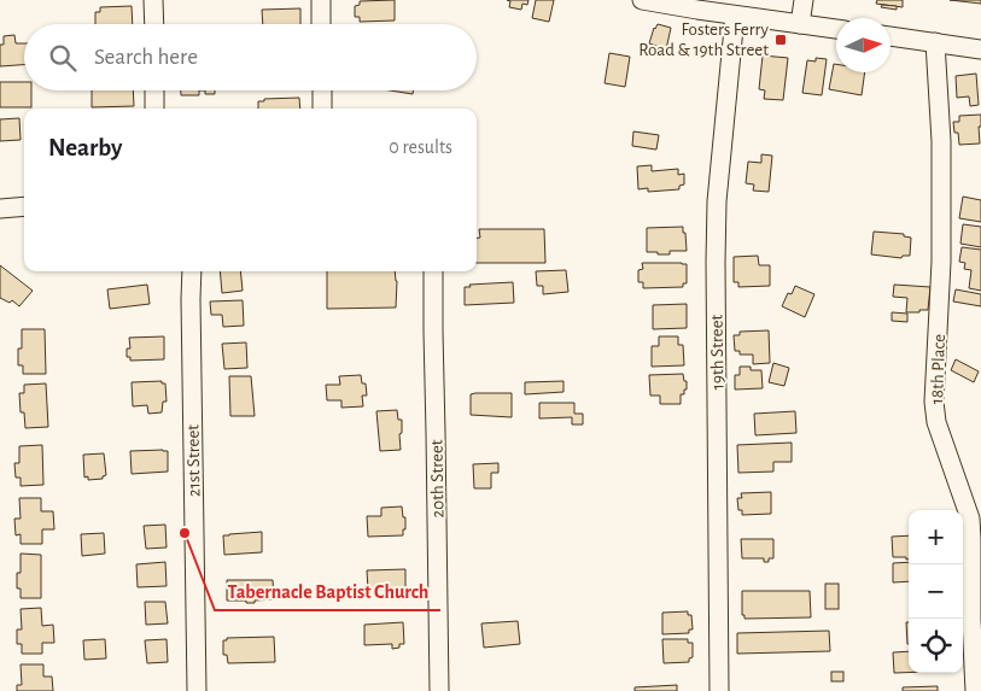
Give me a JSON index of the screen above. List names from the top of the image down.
{
  "streets": {
    "street": [
      "19th Street",
      "18th Place",
      "21st Street",
      "20th Street"
    ]
  },
  "places": {
    "transit": ["Fosters Ferry Road & 19th Street"],
    "other": ["Tabernacle Baptist Church"]
  },
  "north": "right",
  "page": {
    "search": "Search here",
    "heading": ["Nearby", "0 results"],
    "map_buttons": ["+", "−"]
  }
}
